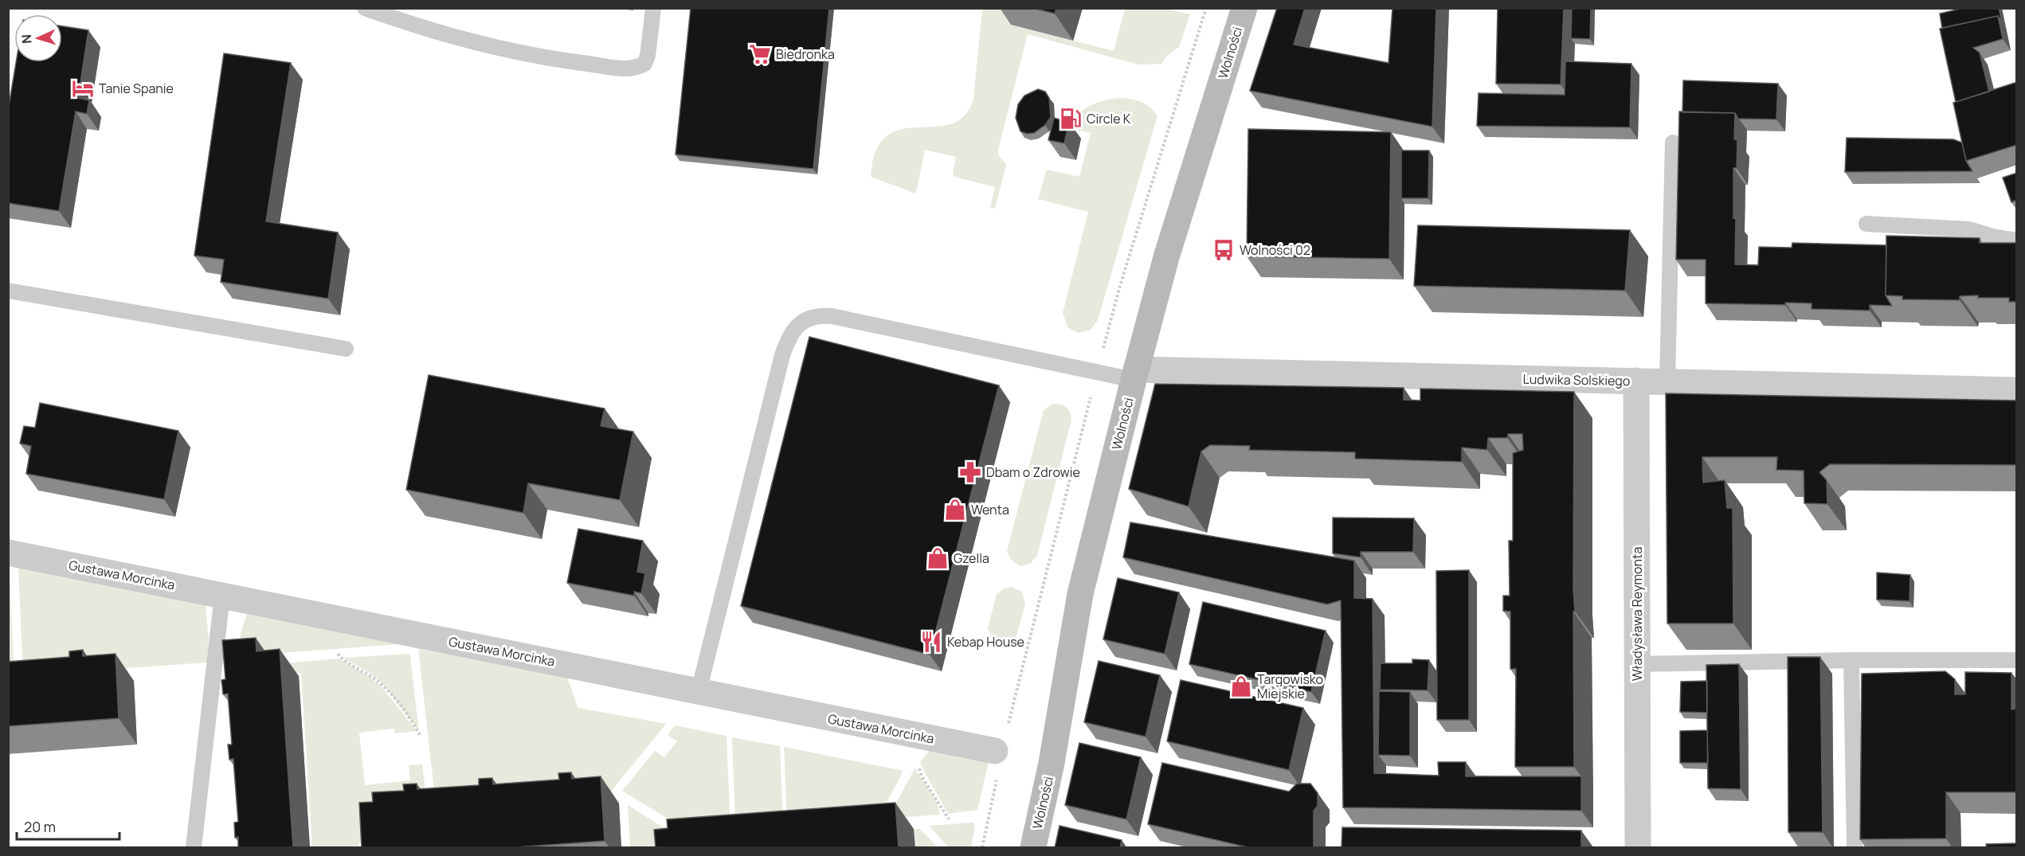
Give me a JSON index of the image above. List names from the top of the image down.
{
  "streets": {
    "street": [
      "Wolności",
      "Ludwika Solskiego",
      "Gustawa Morcinka",
      "Władysława Reymonta"
    ]
  },
  "crossings": [
    ["Wolności", "Ludwika Solskiego"],
    ["Ludwika Solskiego", "Władysława Reymonta"]
  ],
  "places": {
    "supermarket": ["Biedronka"],
    "hotel": ["Tanie Spanie"],
    "fuel station": ["Circle K"],
    "bus stop": ["Wolności 02"],
    "pharmacy": ["Dbam o Zdrowie"],
    "shop": ["Wenta", "Gzella", "Targowisko Miejskie"],
    "restaurant": ["Kebap House"]
  },
  "scale_bar": "20 m",
  "north": "left"
}
